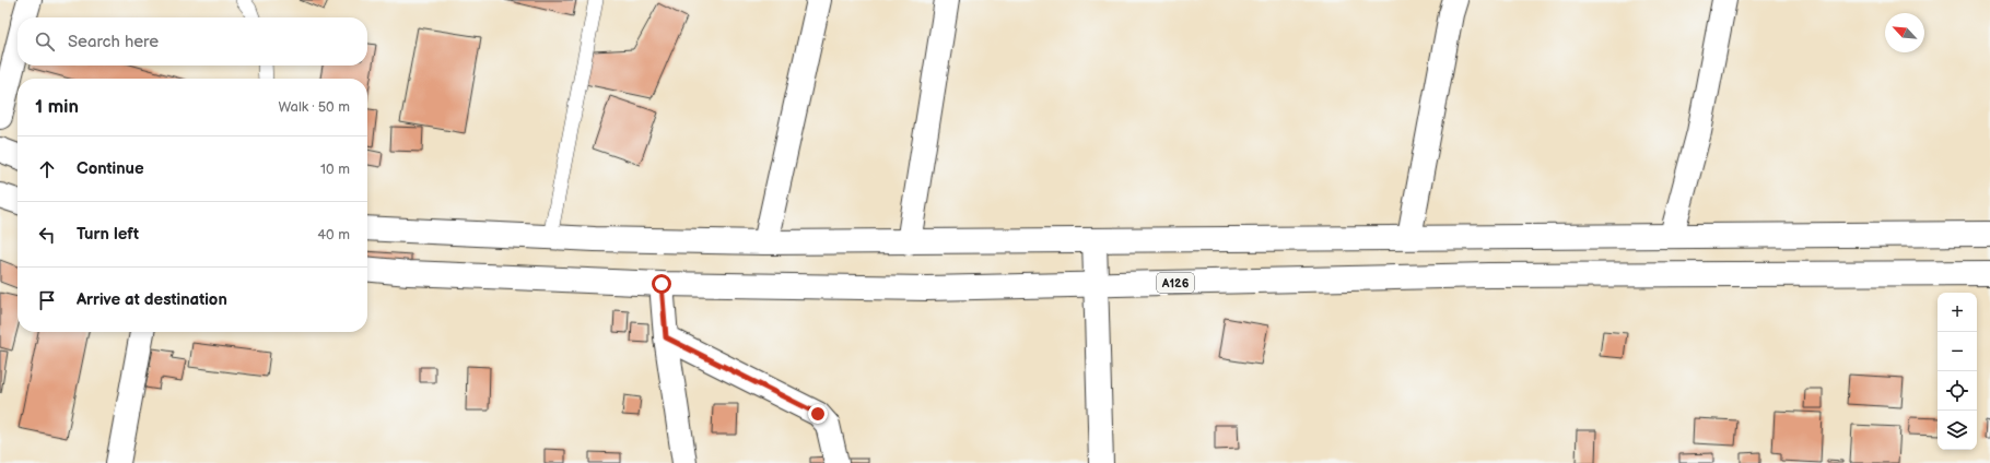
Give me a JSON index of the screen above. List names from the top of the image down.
{
  "streets": {
    "main road": ["A126"]
  },
  "north": "top left",
  "page": {
    "search": "Search here",
    "heading": ["1 min", "Walk · 50 m"],
    "list": [
      ["Continue", "10 m"],
      ["Turn left", "40 m"],
      "Arrive at destination"
    ],
    "map_buttons": ["+", "−"]
  }
}
